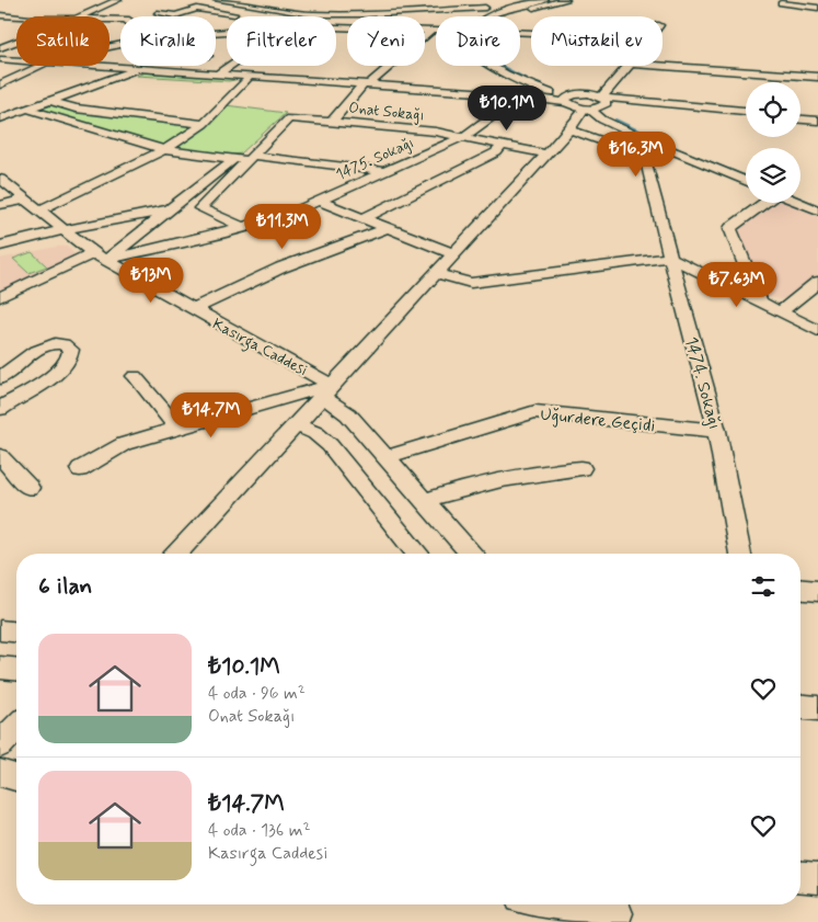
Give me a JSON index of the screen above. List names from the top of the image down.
{
  "streets": {
    "street": [
      "Onat Sokağı",
      "1475. Sokağı",
      "Kasırga Caddesi",
      "1474. Sokağı",
      "Uğurdere Geçidi"
    ]
  },
  "crossings": [
    ["Onat Sokağı", "1475. Sokağı"],
    ["1475. Sokağı", "Kasırga Caddesi"],
    ["Kasırga Caddesi", "Uğurdere Geçidi"],
    ["1474. Sokağı", "Uğurdere Geçidi"]
  ],
  "page": {
    "chip": [
      "Satılık",
      "Kiralık",
      "Filtreler",
      "Yeni",
      "Daire",
      "Müstakil ev"
    ],
    "price": [
      "₺10.1M",
      "₺16.3M",
      "₺11.3M",
      "₺13M",
      "₺7.63M",
      "₺14.7M"
    ],
    "heading": "6 ilan",
    "list": [
      {
        "name": "₺10.1M",
        "note": "4 oda · 96 m² · Onat Sokağı"
      },
      {
        "name": "₺14.7M",
        "note": "4 oda · 136 m² · Kasırga Caddesi"
      }
    ]
  }
}
